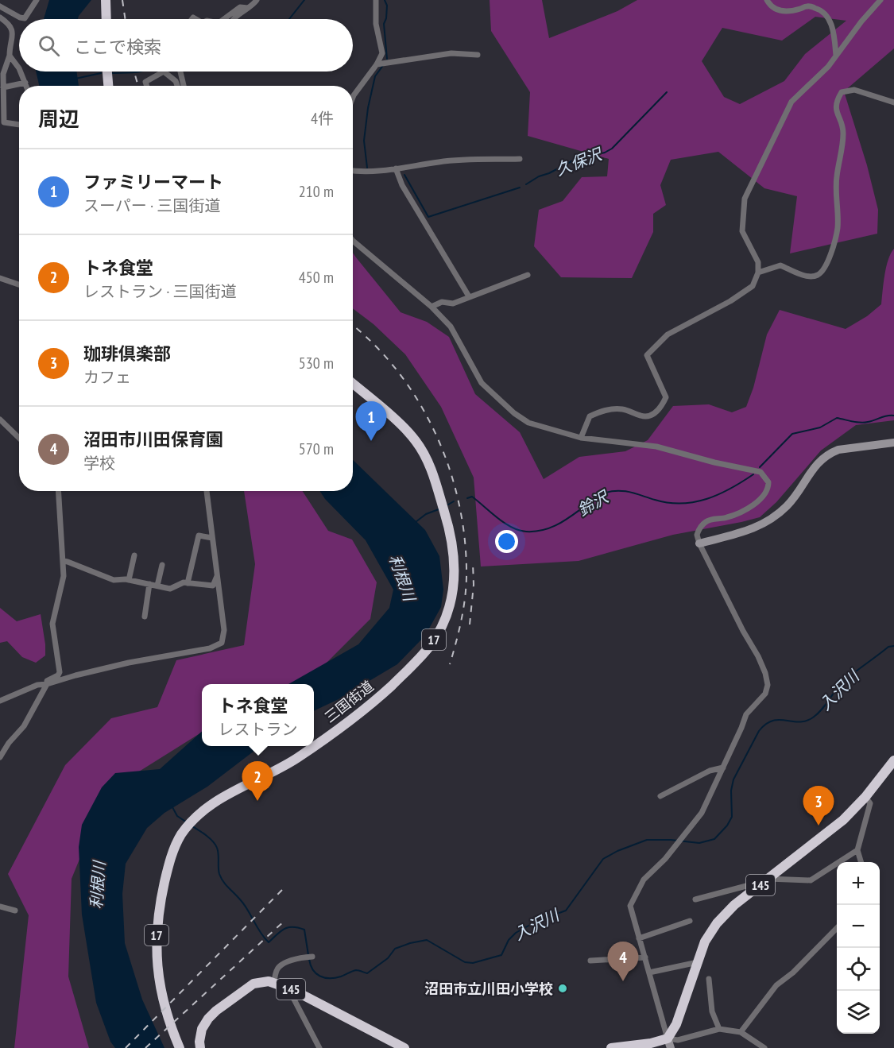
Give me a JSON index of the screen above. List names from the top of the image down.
{
  "streets": {
    "highway": ["17", "三国街道", "145"]
  },
  "water": [
    "久保沢",
    "鈴沢",
    "利根川",
    "入沢川"
  ],
  "places": ["沼田市立川田小学校"],
  "page": {
    "search": "ここで検索",
    "heading": ["周辺", "4件"],
    "list": [
      {
        "mark": "1",
        "name": "ファミリーマート",
        "note": "スーパー · 三国街道",
        "value": "210 m"
      },
      {
        "mark": "2",
        "name": "トネ食堂",
        "note": "レストラン · 三国街道",
        "value": "450 m"
      },
      {
        "mark": "3",
        "name": "珈琲倶楽部",
        "note": "カフェ",
        "value": "530 m"
      },
      {
        "mark": "4",
        "name": "沼田市川田保育園",
        "note": "学校",
        "value": "570 m"
      }
    ],
    "pins": [
      "1",
      "2",
      "3",
      "4"
    ],
    "popup": ["トネ食堂", "レストラン"],
    "map_buttons": ["+", "−"]
  }
}
